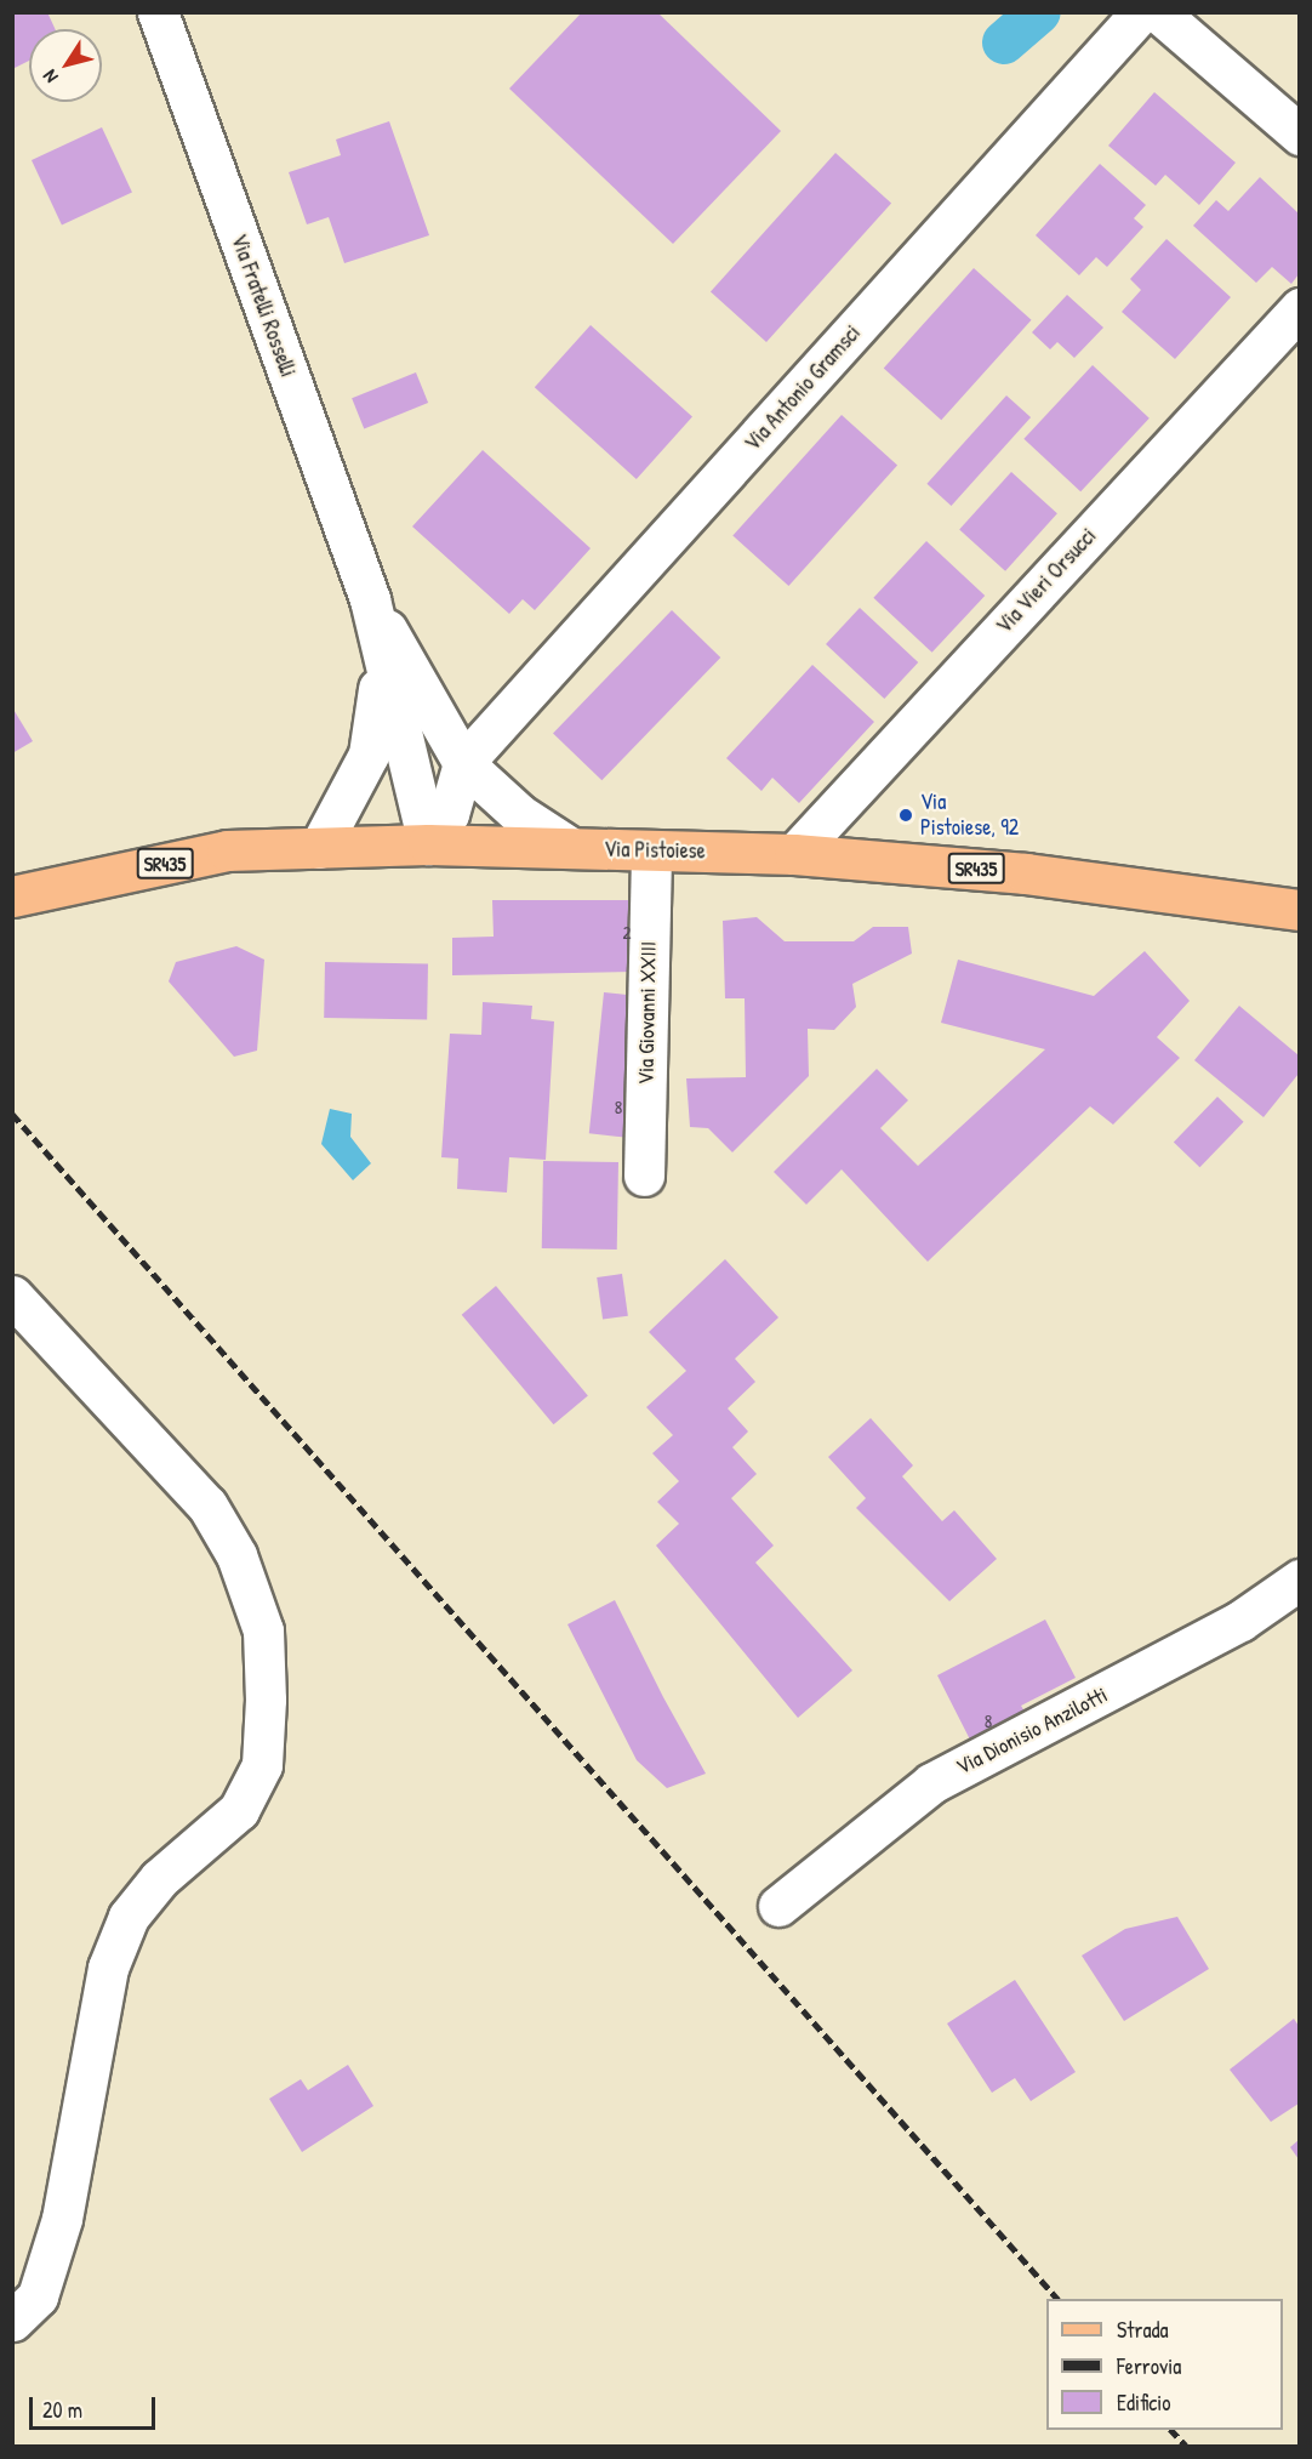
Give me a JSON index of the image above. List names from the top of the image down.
{
  "streets": {
    "main road": ["Via Pistoiese", "SR435"],
    "street": [
      "Via Fratelli Rosselli",
      "Via Antonio Gramsci",
      "Via Vieri Orsucci",
      "Via Giovanni XXIII",
      "Via Dionisio Anzilotti"
    ]
  },
  "crossings": [
    ["Via Fratelli Rosselli", "Via Antonio Gramsci"],
    ["Via Fratelli Rosselli", "Via Pistoiese"],
    ["Via Vieri Orsucci", "Via Pistoiese"],
    ["Via Pistoiese", "Via Giovanni XXIII"]
  ],
  "places": ["Via Pistoiese, 92"],
  "house_numbers": ["2", "8", "8"],
  "legend": ["Strada", "Ferrovia", "Edificio"],
  "scale_bar": "20 m",
  "north": "bottom left"
}
